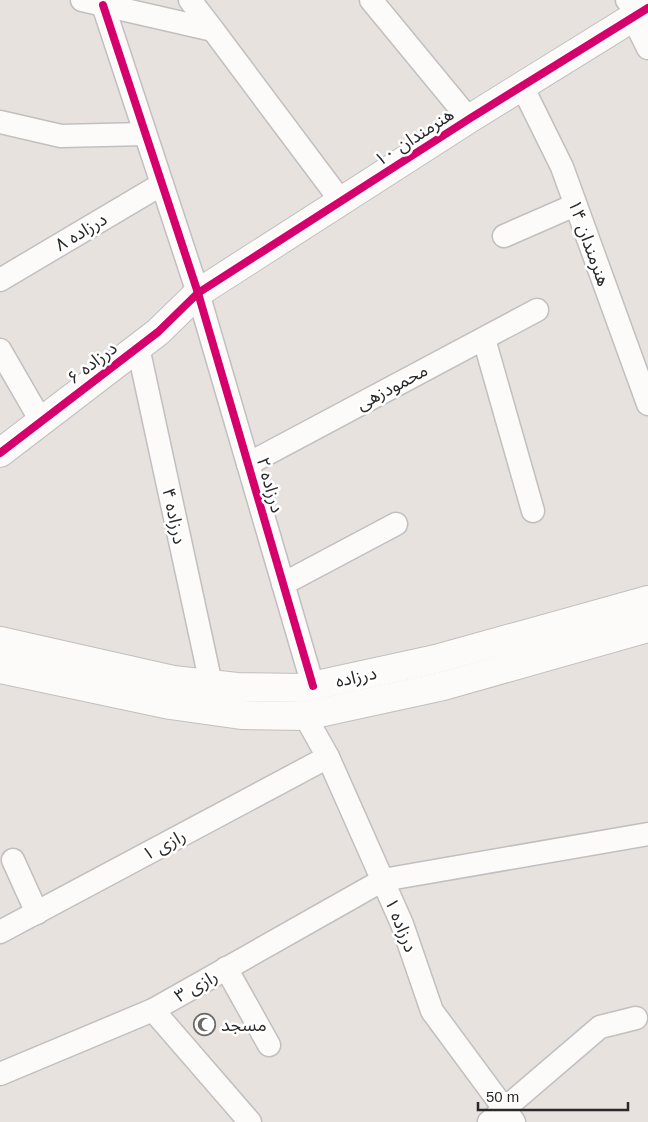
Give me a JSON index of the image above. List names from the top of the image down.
{
  "streets": {
    "main road": ["هنرمندان ۱۰", "درزاده ۶", "درزاده"],
    "street": [
      "درزاده ۸",
      "هنرمندان ۱۴",
      "محمودزهی",
      "درزاده ۲",
      "درزاده ۴",
      "رازی ۱",
      "درزاده ۱",
      "رازی ۳"
    ]
  },
  "crossings": [
    ["هنرمندان ۱۰", "هنرمندان ۱۴"],
    ["هنرمندان ۱۰", "درزاده ۶"],
    ["هنرمندان ۱۰", "درزاده ۲"],
    ["درزاده ۸", "درزاده ۲"],
    ["درزاده ۶", "درزاده ۲"],
    ["درزاده ۶", "درزاده ۴"],
    ["محمودزهی", "درزاده ۲"],
    ["درزاده ۲", "درزاده"],
    ["درزاده ۴", "درزاده"],
    ["درزاده", "درزاده ۱"],
    ["رازی ۱", "درزاده ۱"],
    ["درزاده ۱", "رازی ۳"]
  ],
  "places": {
    "mosque": ["مسجد"]
  },
  "scale_bar": "50 m"
}
